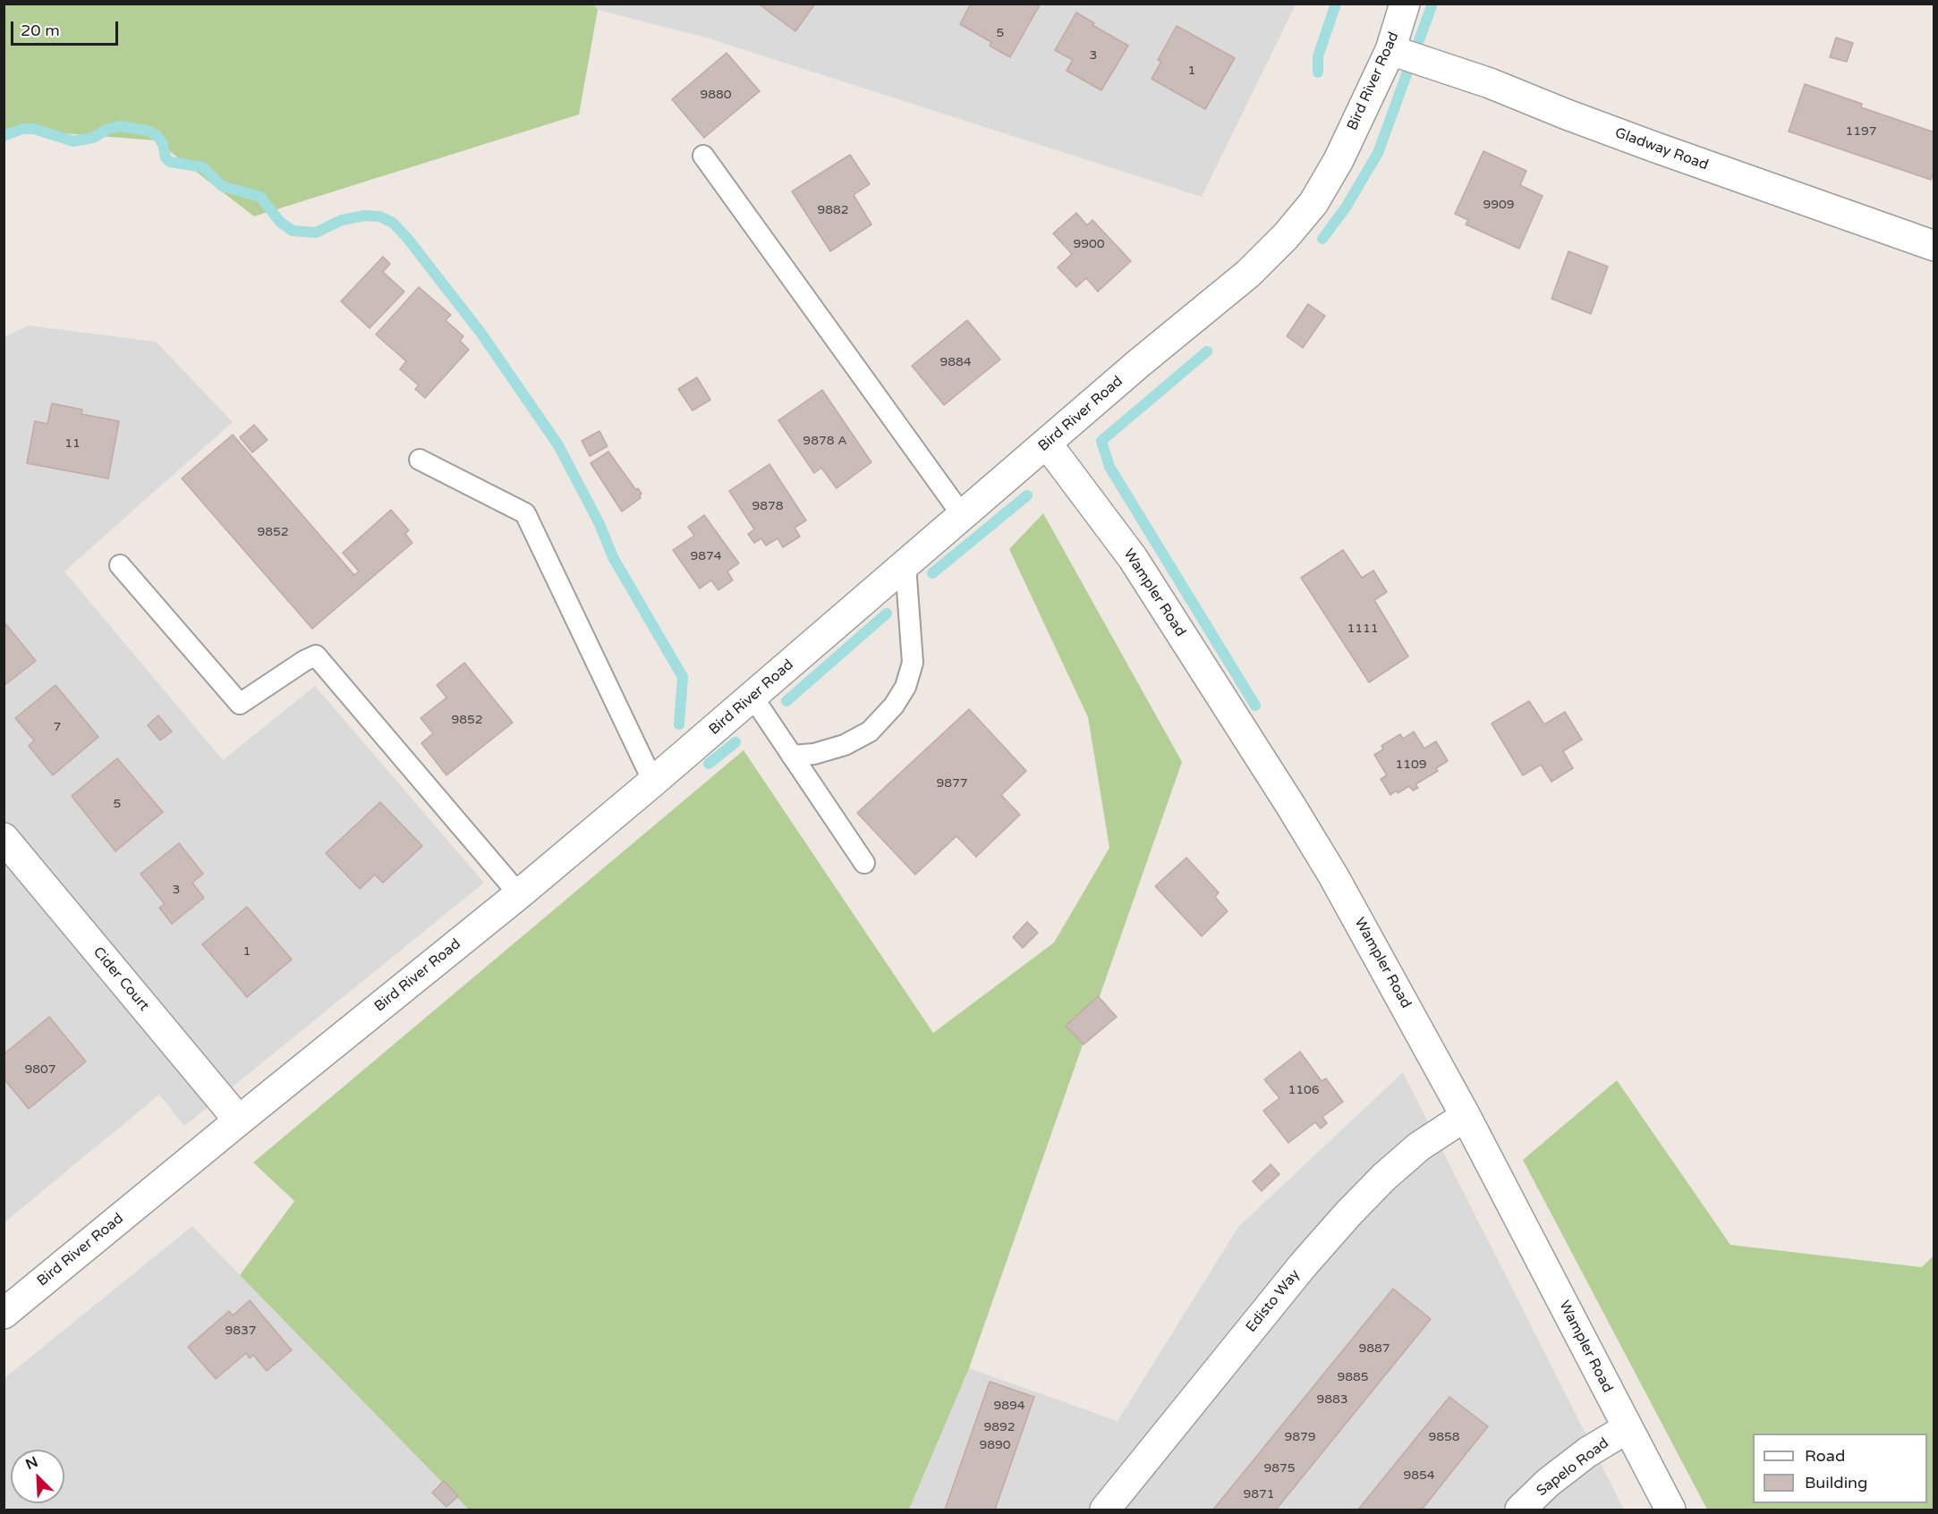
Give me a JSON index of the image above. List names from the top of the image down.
{
  "streets": {
    "street": [
      "Bird River Road",
      "Gladway Road",
      "Wampler Road",
      "Cider Court",
      "Edisto Way",
      "Sapelo Road"
    ]
  },
  "crossings": [
    ["Bird River Road", "Gladway Road"],
    ["Bird River Road", "Wampler Road"],
    ["Bird River Road", "Cider Court"],
    ["Wampler Road", "Edisto Way"],
    ["Wampler Road", "Sapelo Road"]
  ],
  "house_numbers": [
    "5",
    "3",
    "1",
    "9880",
    "1197",
    "9909",
    "9882",
    "9900",
    "9884",
    "9878 A",
    "11",
    "9878",
    "9852",
    "9874",
    "1111",
    "9852",
    "7",
    "1109",
    "9877",
    "5",
    "3",
    "1",
    "9807",
    "1106",
    "9837",
    "9887",
    "9885",
    "9883",
    "9894",
    "9892",
    "9879",
    "9858",
    "9890",
    "9875",
    "9854",
    "9871"
  ],
  "legend": ["Road", "Building"],
  "scale_bar": "20 m",
  "north": "top left"
}
